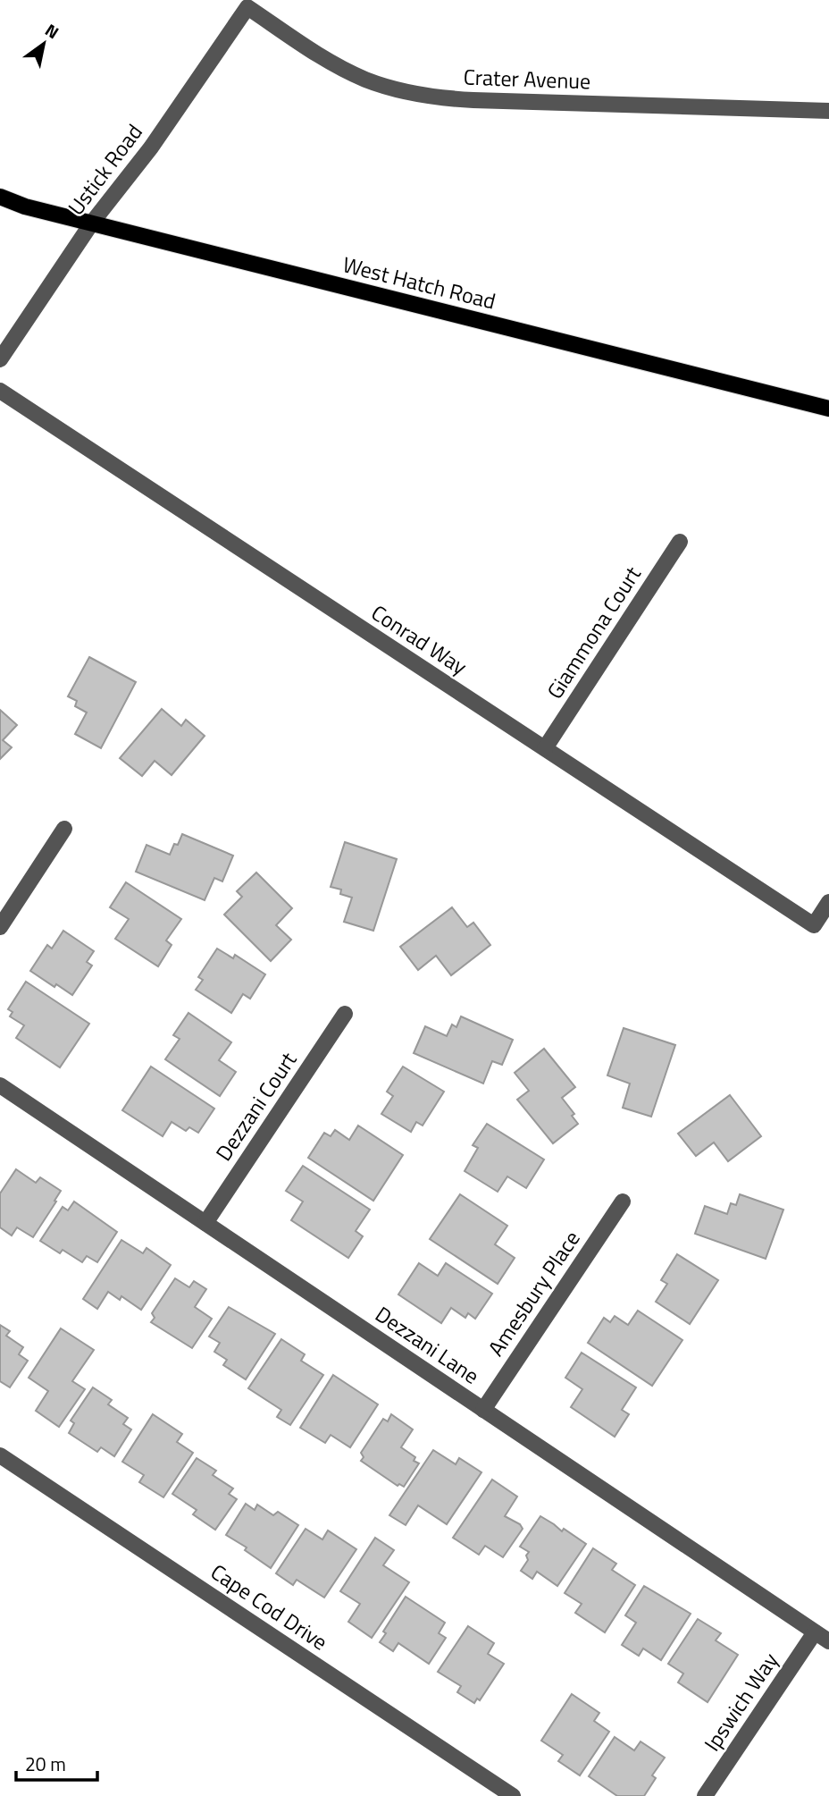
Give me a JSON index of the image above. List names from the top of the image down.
{
  "streets": {
    "main road": ["West Hatch Road"],
    "street": [
      "Crater Avenue",
      "Ustick Road",
      "Giammona Court",
      "Conrad Way",
      "Dezzani Court",
      "Amesbury Place",
      "Dezzani Lane",
      "Cape Cod Drive",
      "Ipswich Way"
    ]
  },
  "crossings": [
    ["Crater Avenue", "Ustick Road"],
    ["Ustick Road", "West Hatch Road"],
    ["Giammona Court", "Conrad Way"],
    ["Dezzani Court", "Dezzani Lane"],
    ["Amesbury Place", "Dezzani Lane"],
    ["Dezzani Lane", "Ipswich Way"]
  ],
  "scale_bar": "20 m",
  "north": "top right"
}
